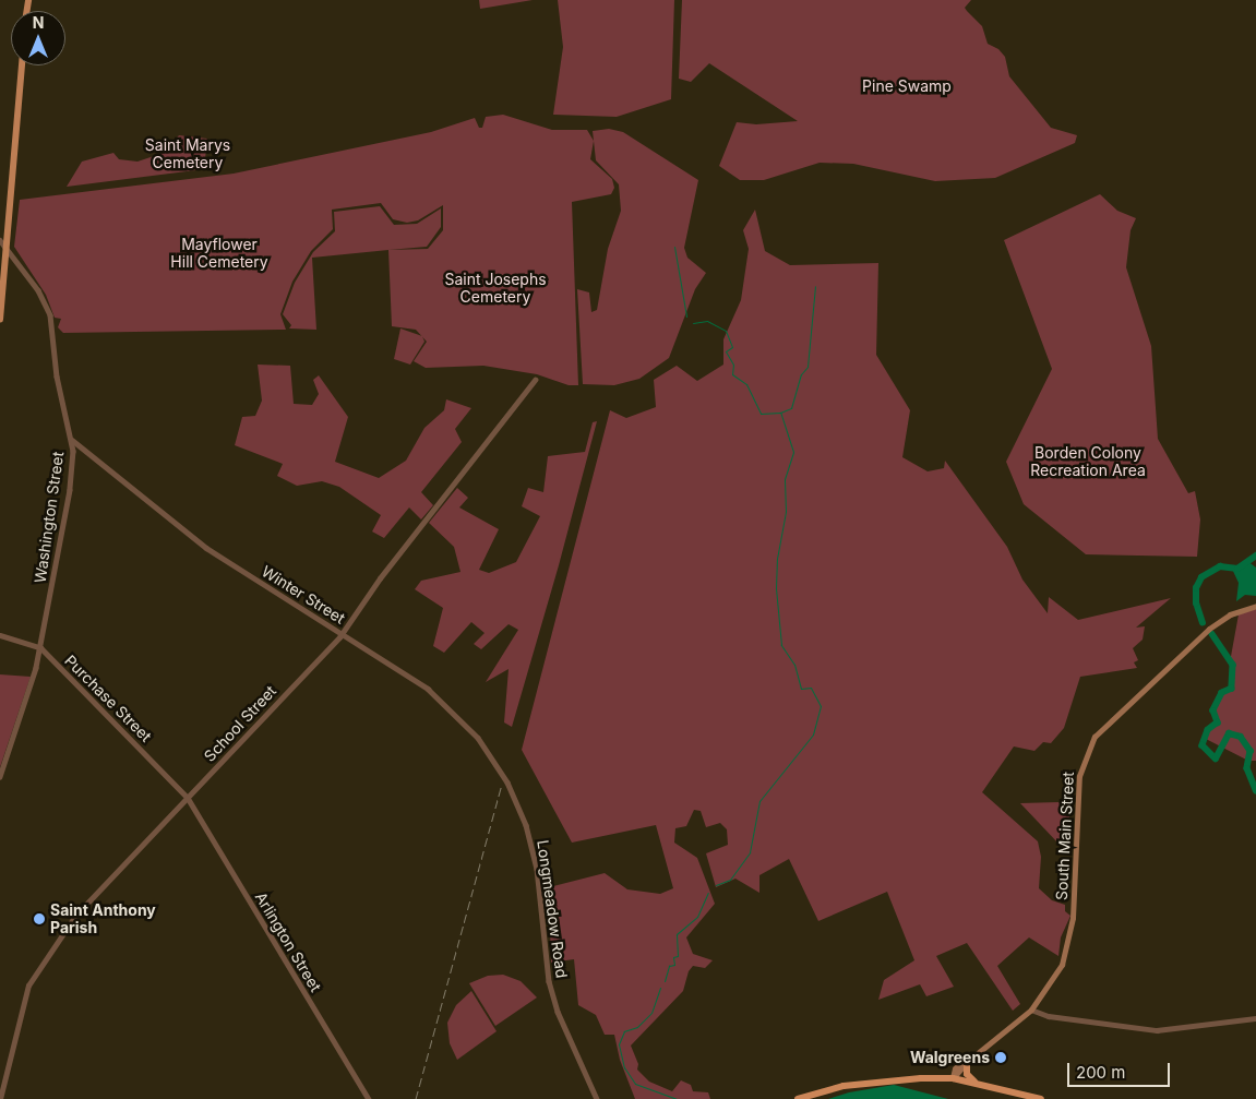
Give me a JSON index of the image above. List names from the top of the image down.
{
  "streets": {
    "main road": ["South Main Street"],
    "street": [
      "Washington Street",
      "Winter Street",
      "Purchase Street",
      "School Street",
      "Longmeadow Road",
      "Arlington Street"
    ]
  },
  "crossings": [
    ["Washington Street", "Winter Street"],
    ["Washington Street", "Purchase Street"],
    ["Winter Street", "School Street"],
    ["Winter Street", "Longmeadow Road"],
    ["Purchase Street", "School Street"],
    ["Purchase Street", "Arlington Street"],
    ["School Street", "Arlington Street"]
  ],
  "parks": [
    "Pine Swamp",
    "Saint Marys Cemetery",
    "Mayflower Hill Cemetery",
    "Saint Josephs Cemetery",
    "Borden Colony Recreation Area"
  ],
  "places": ["Saint Anthony Parish", "Walgreens"],
  "scale_bar": "200 m",
  "north": "top"
}
